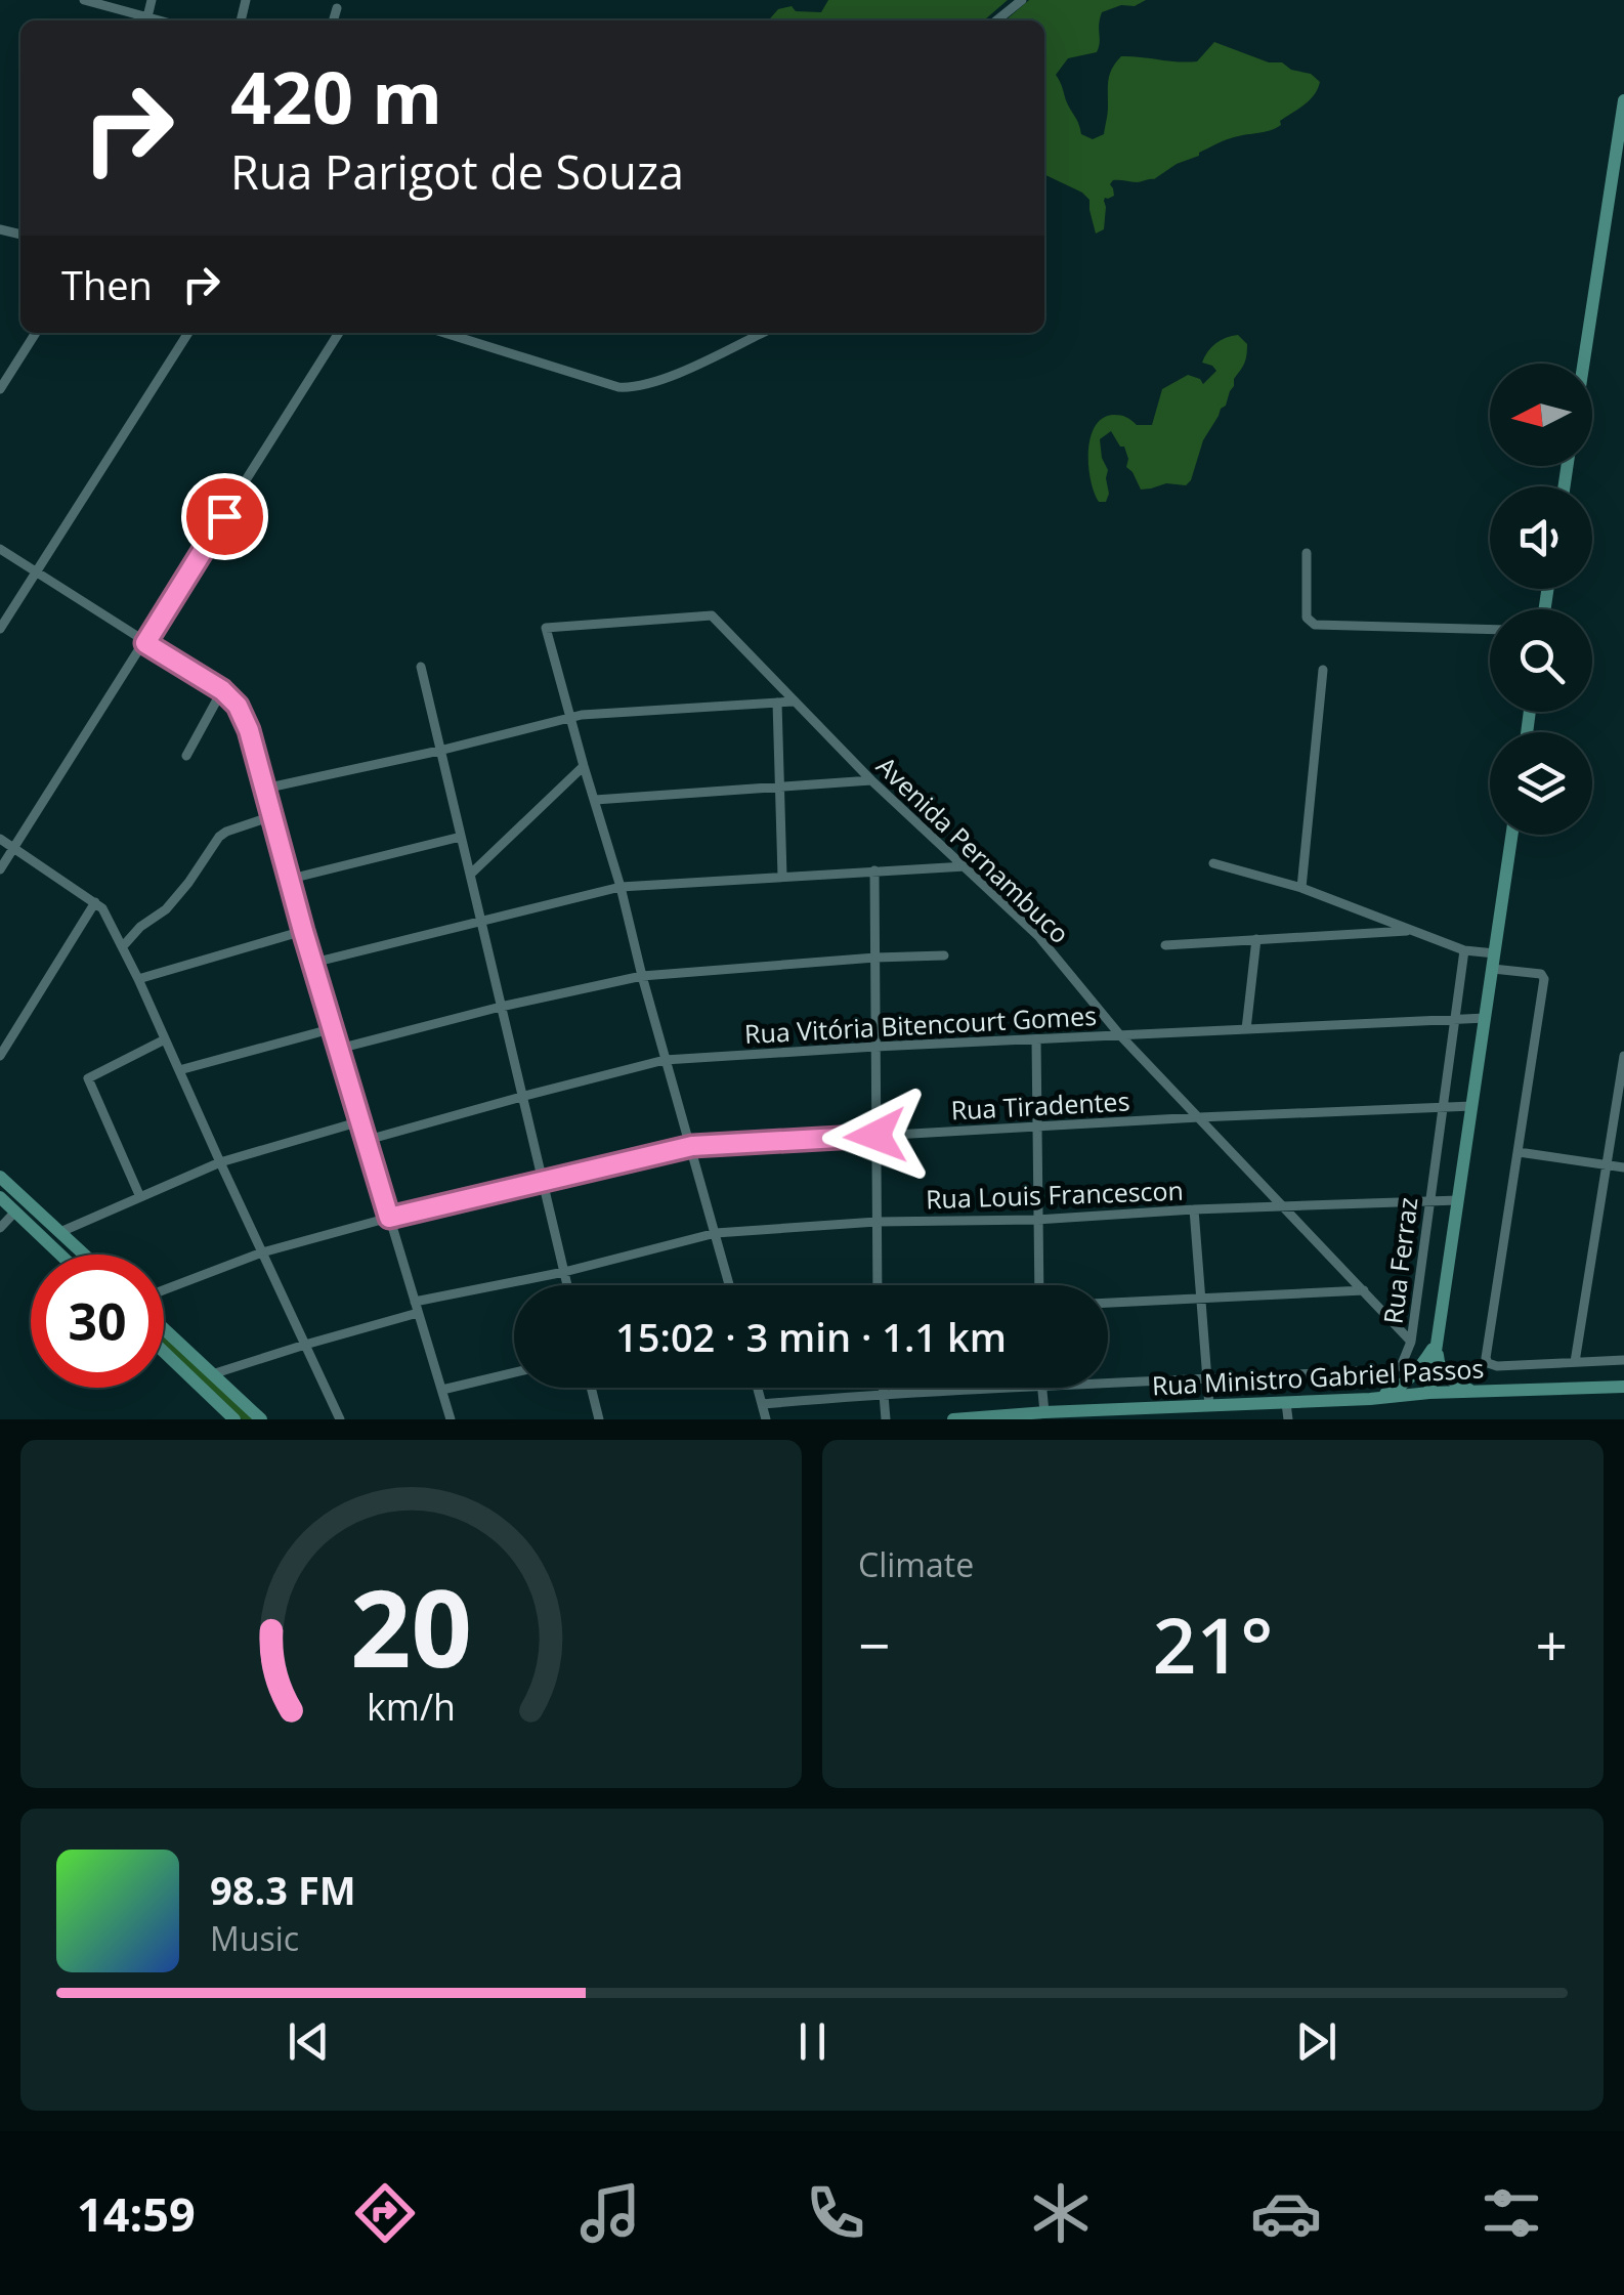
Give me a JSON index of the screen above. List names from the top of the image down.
{
  "streets": {
    "main road": ["Rua Ministro Gabriel Passos"],
    "street": [
      "Avenida Pernambuco",
      "Rua Vitória Bitencourt Gomes",
      "Rua Tiradentes",
      "Rua Louis Francescon",
      "Rua Ferraz"
    ]
  },
  "crossings": [
    ["Avenida Pernambuco", "Rua Vitória Bitencourt Gomes"],
    ["Avenida Pernambuco", "Rua Tiradentes"],
    ["Avenida Pernambuco", "Rua Louis Francescon"],
    ["Avenida Pernambuco", "Rua Ferraz"],
    ["Rua Vitória Bitencourt Gomes", "Rua Ferraz"],
    ["Rua Tiradentes", "Rua Ferraz"],
    ["Rua Louis Francescon", "Rua Ferraz"]
  ],
  "north": "left",
  "page": {
    "turn": ["420 m", "Rua Parigot de Souza"],
    "then": "Then",
    "limit": "30",
    "trip": "15:02 · 3 min · 1.1 km",
    "tile": "Climate",
    "heat": ["−", "21°", "+"],
    "song": ["98.3 FM", "Music"],
    "tabs": "14:59",
    "gauge": ["20", "km/h"]
  }
}
